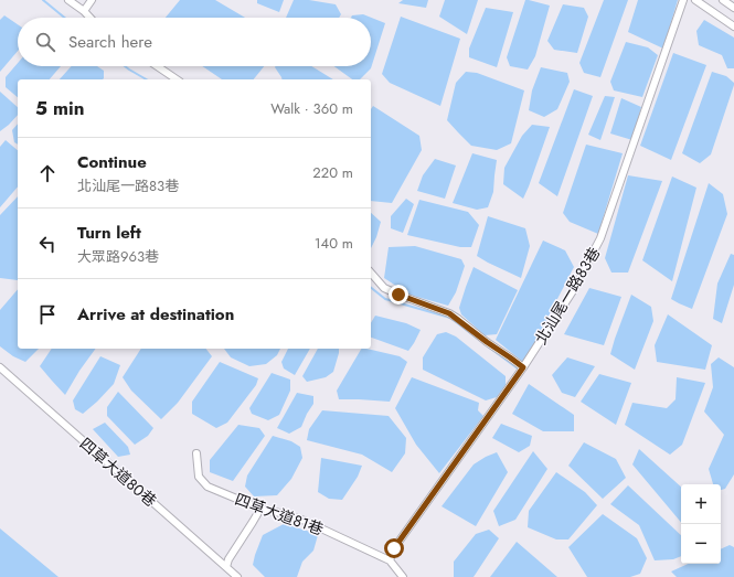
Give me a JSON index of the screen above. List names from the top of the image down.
{
  "streets": {
    "street": ["北汕尾一路83巷", "四草大道80巷", "四草大道81巷"]
  },
  "crossings": [
    ["北汕尾一路83巷", "四草大道81巷"]
  ],
  "page": {
    "search": "Search here",
    "heading": ["5 min", "Walk · 360 m"],
    "list": [
      ["Continue", "北汕尾一路83巷", "220 m"],
      ["Turn left", "大眾路963巷", "140 m"],
      "Arrive at destination"
    ],
    "map_buttons": ["+", "−"]
  }
}
